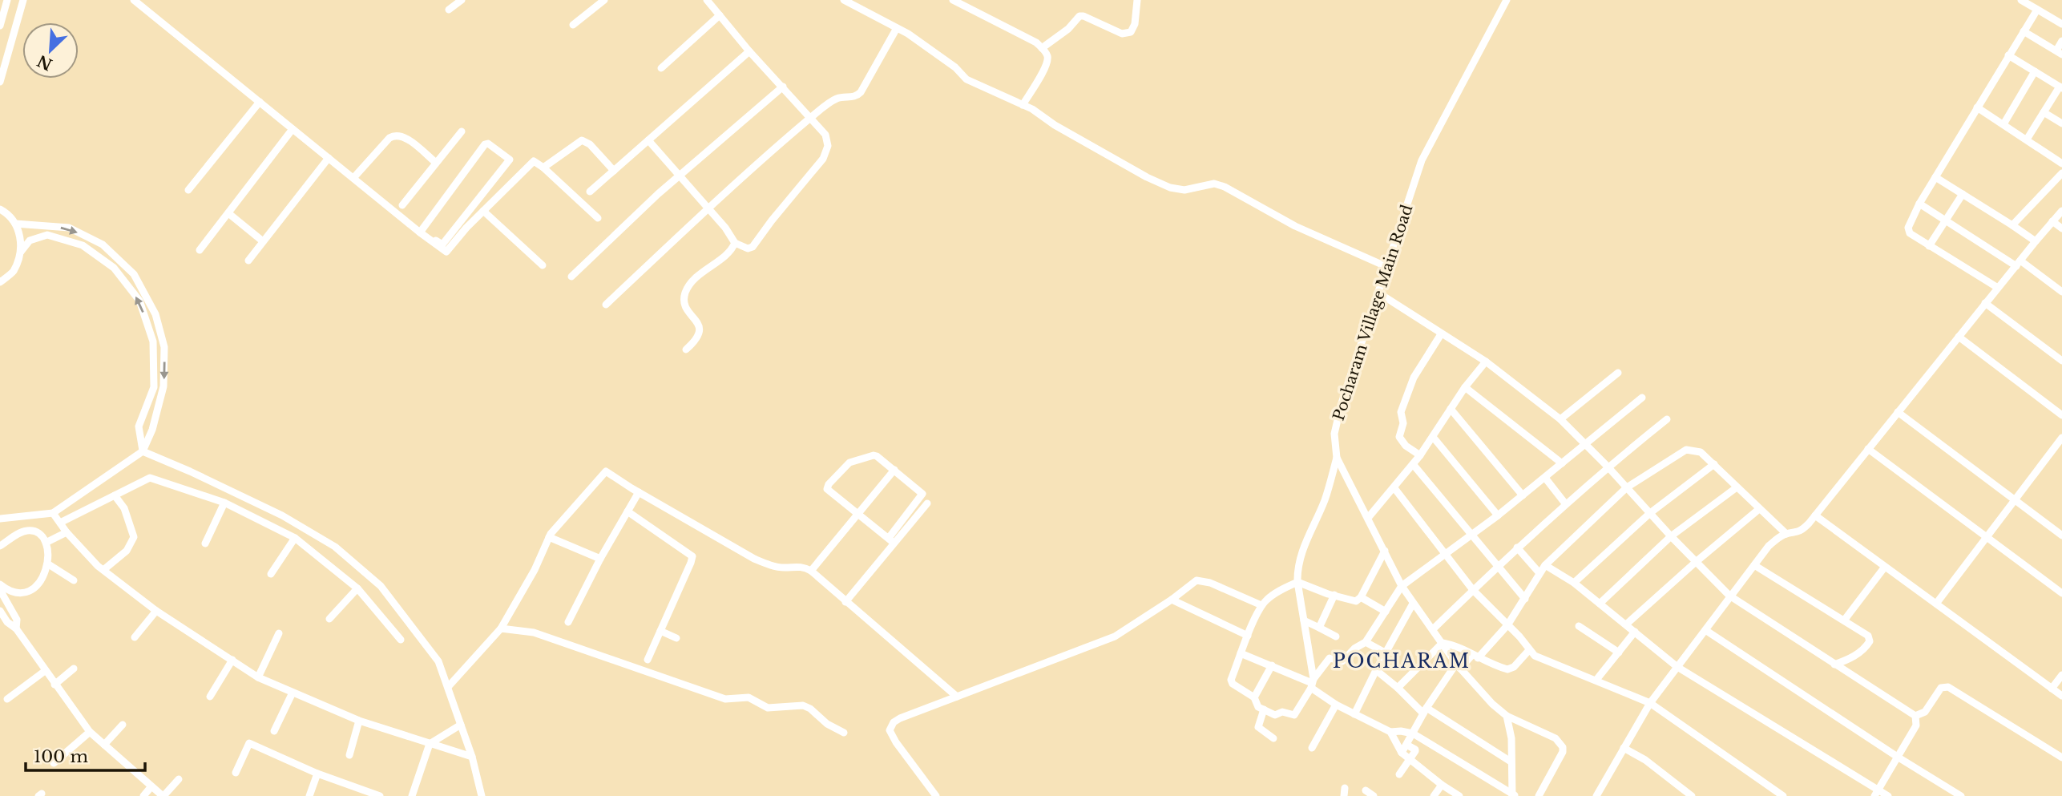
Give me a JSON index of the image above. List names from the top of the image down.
{
  "streets": {
    "street": ["Pocharam Village Main Road"]
  },
  "districts": ["POCHARAM"],
  "scale_bar": "100 m",
  "north": "bottom left"
}
